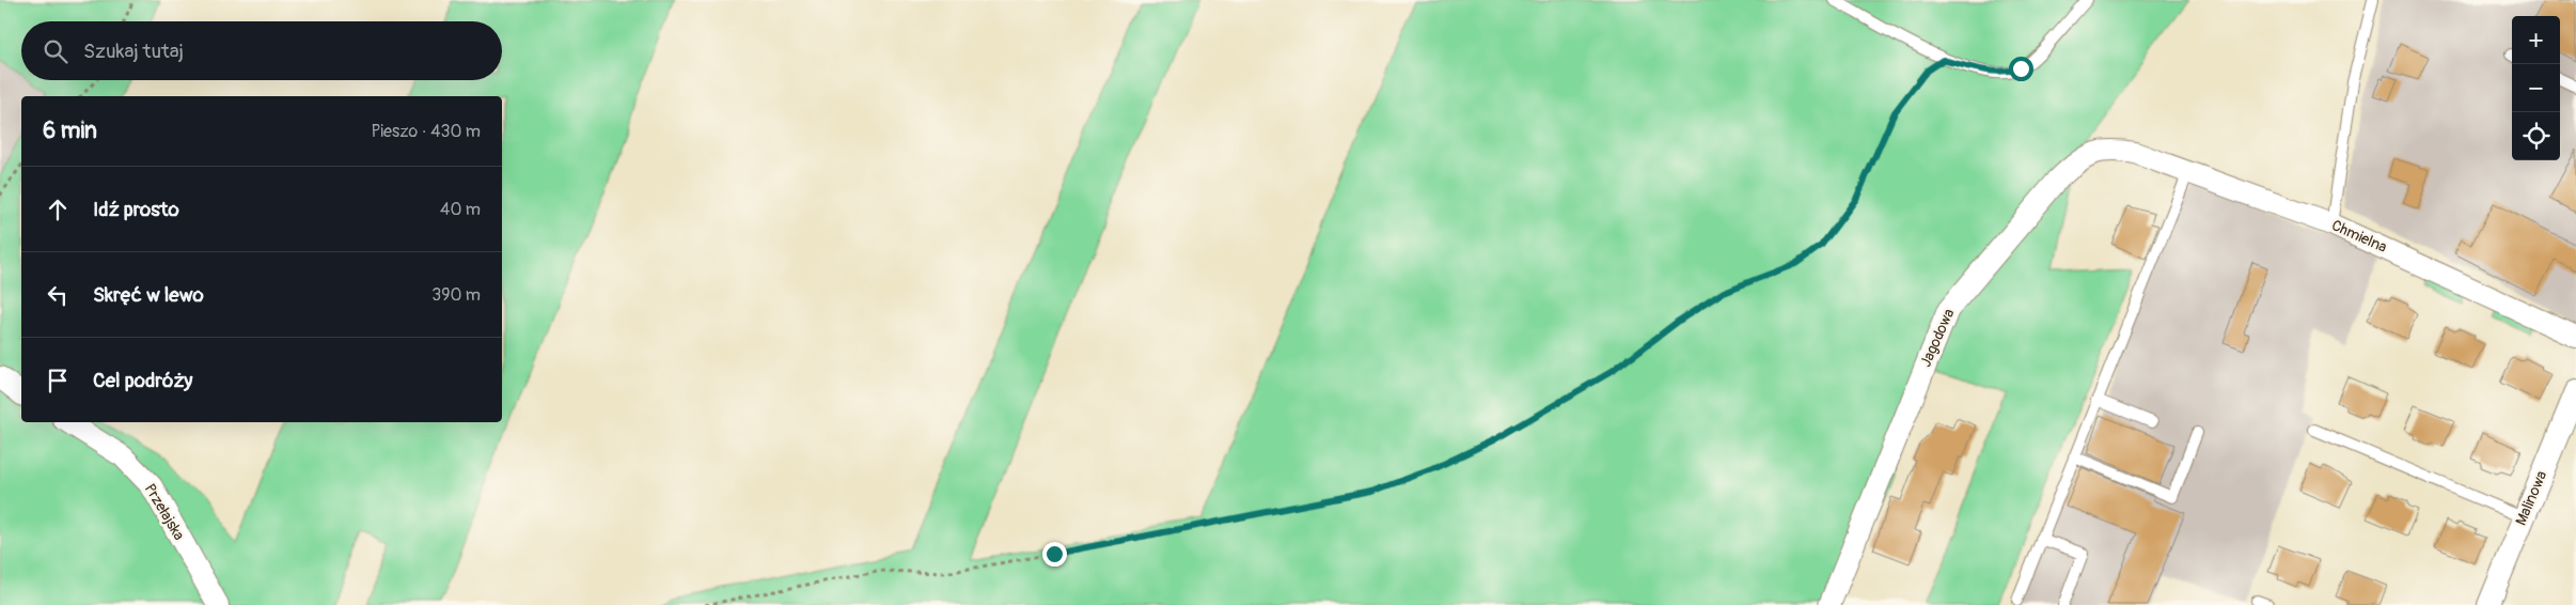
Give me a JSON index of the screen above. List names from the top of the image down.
{
  "streets": {
    "street": [
      "Chmielna",
      "Jagodowa",
      "Malinowa",
      "Przełajska"
    ]
  },
  "crossings": [
    ["Chmielna", "Jagodowa"]
  ],
  "page": {
    "map_buttons": ["+", "−"],
    "search": "Szukaj tutaj",
    "heading": ["6 min", "Pieszo · 430 m"],
    "list": [
      ["Idź prosto", "40 m"],
      ["Skręć w lewo", "390 m"],
      "Cel podróży"
    ]
  }
}
